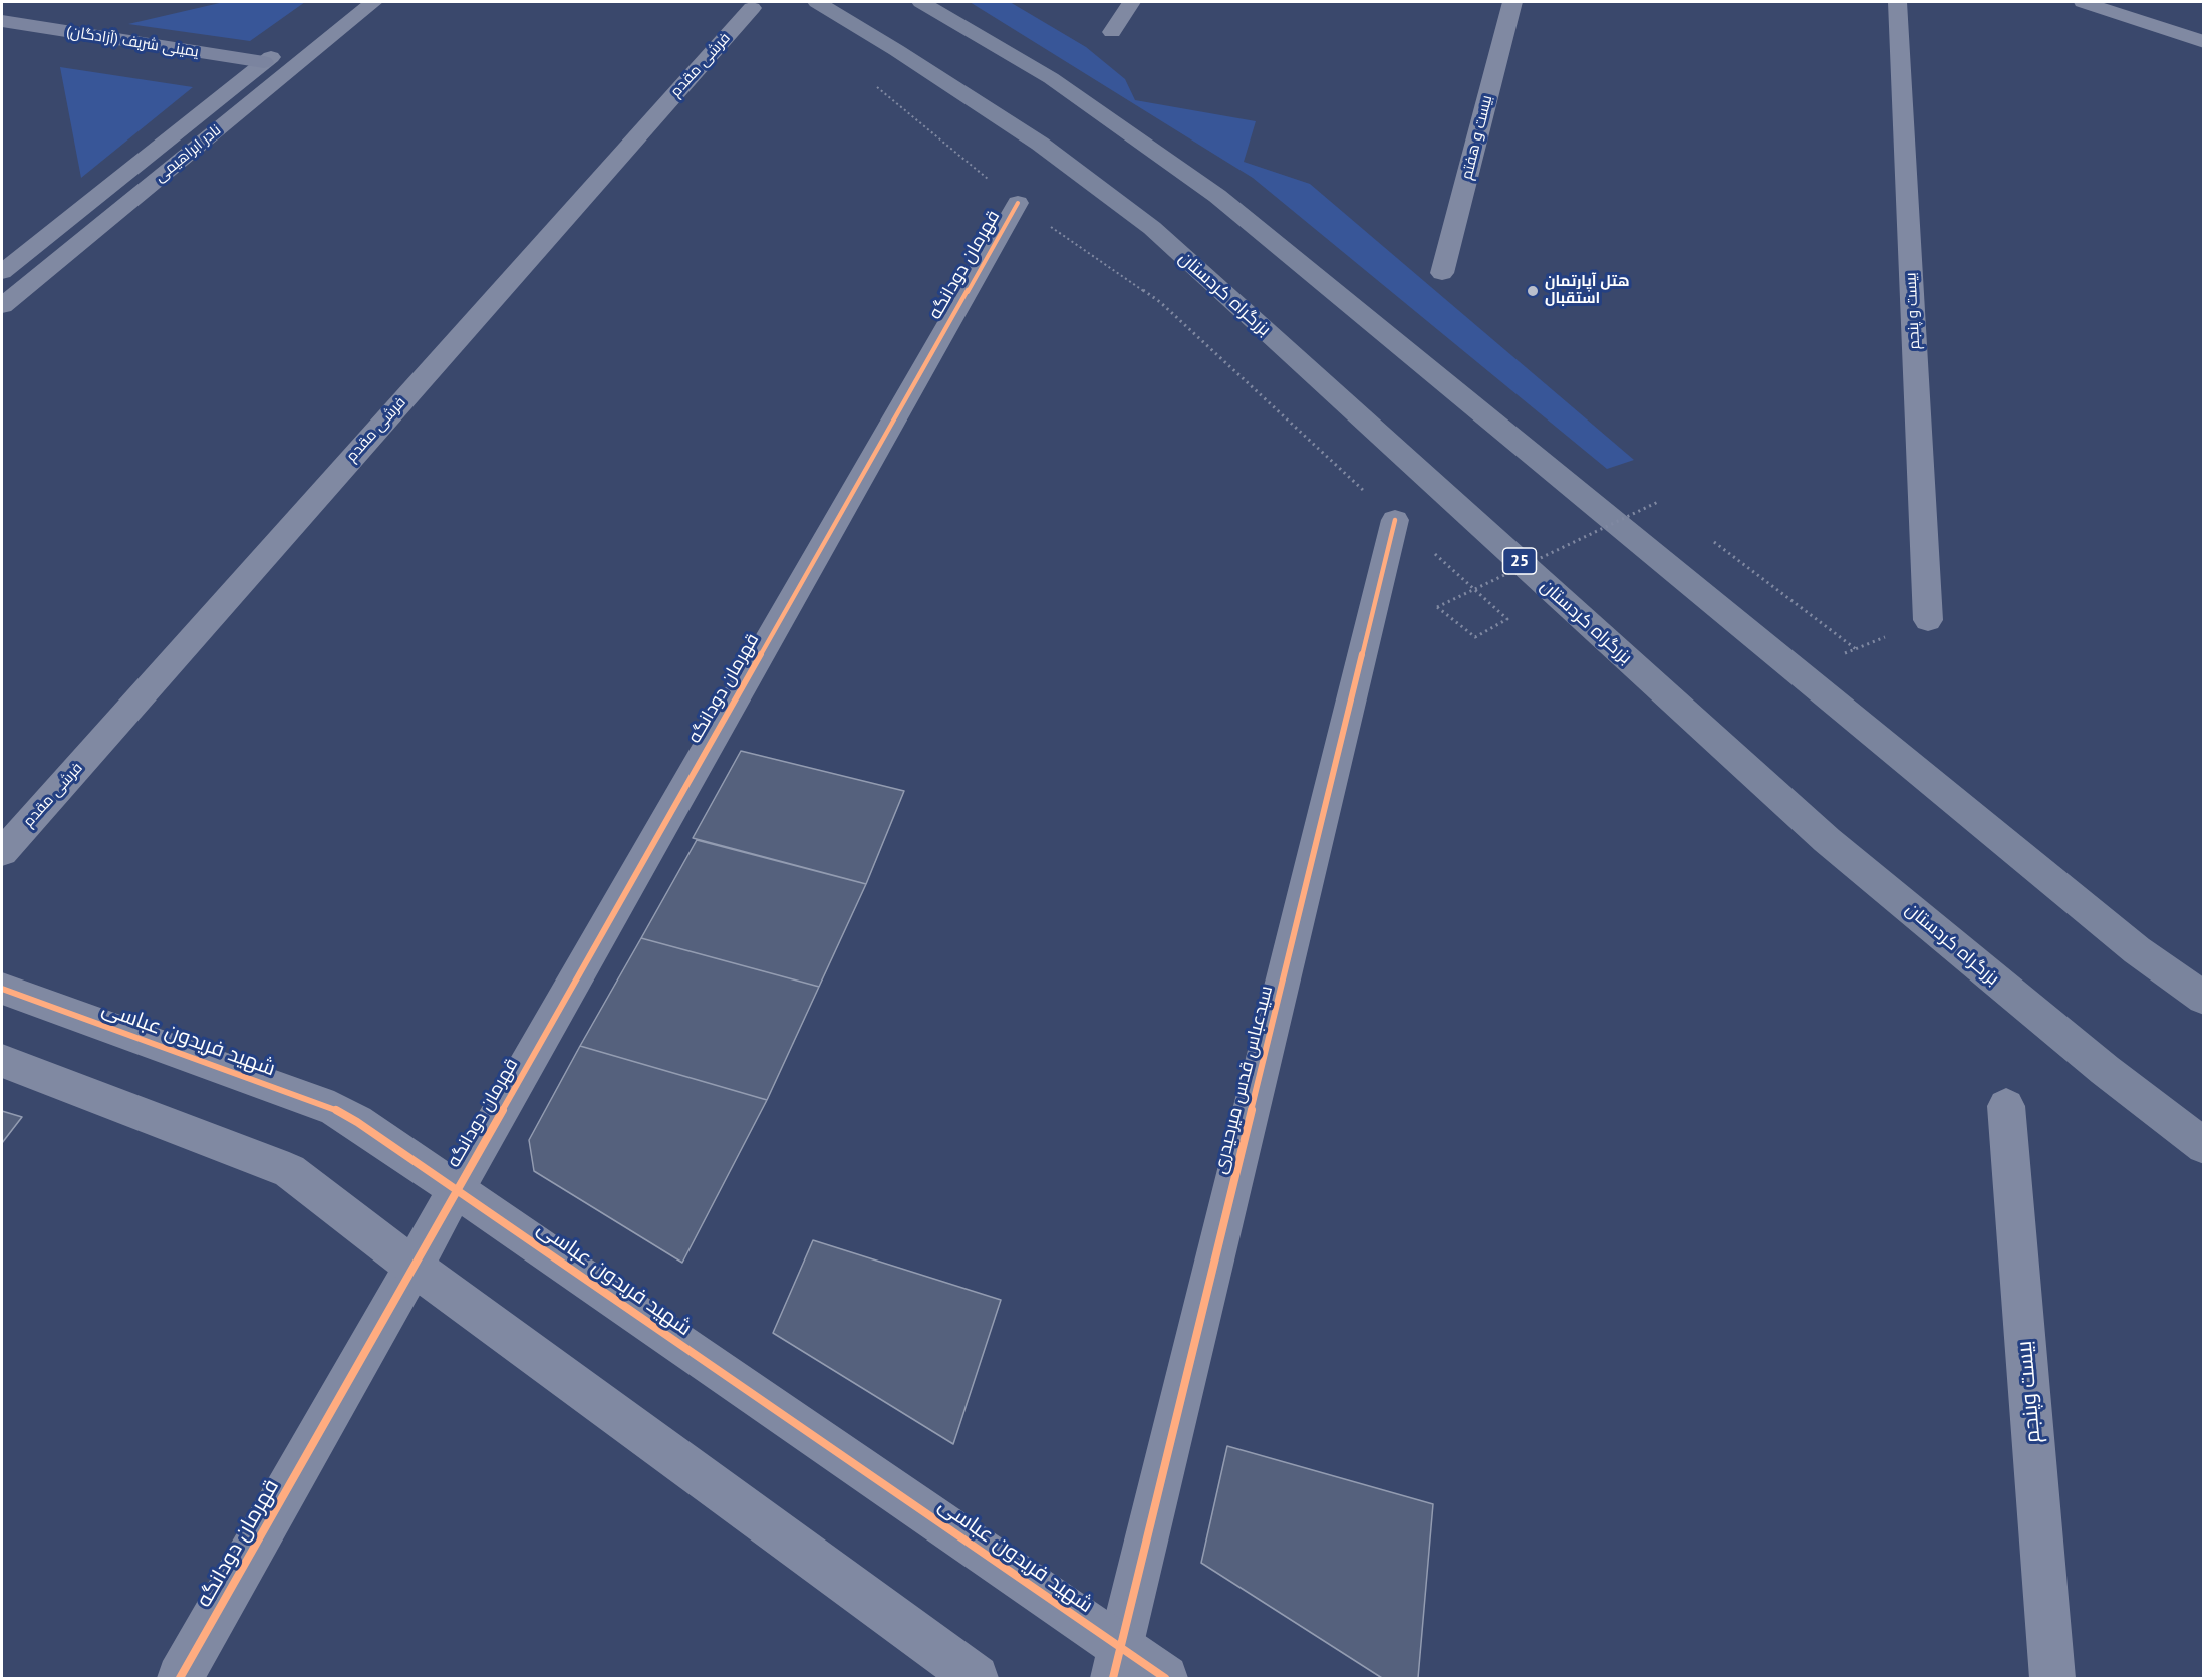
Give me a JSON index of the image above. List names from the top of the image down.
{
  "streets": {
    "highway": ["بزرگراه کردستان", "25"],
    "main road": ["یمینی شریف (آزادگان)"],
    "street": [
      "فرشی مقدم",
      "بیست و هفتم",
      "نادر ابراهیمی",
      "قهرمان دودانگه",
      "بیست و پنجم",
      "شهید فریدون عباسی",
      "سیدعباس قدس میرحیدری",
      "بیست وپنجم"
    ]
  },
  "crossings": [
    ["یمینی شریف (آزادگان)", "نادر ابراهیمی"],
    ["قهرمان دودانگه", "شهید فریدون عباسی"],
    ["شهید فریدون عباسی", "سیدعباس قدس میرحیدری"]
  ],
  "places": ["هتل آپارتمان استقبال"]
}
